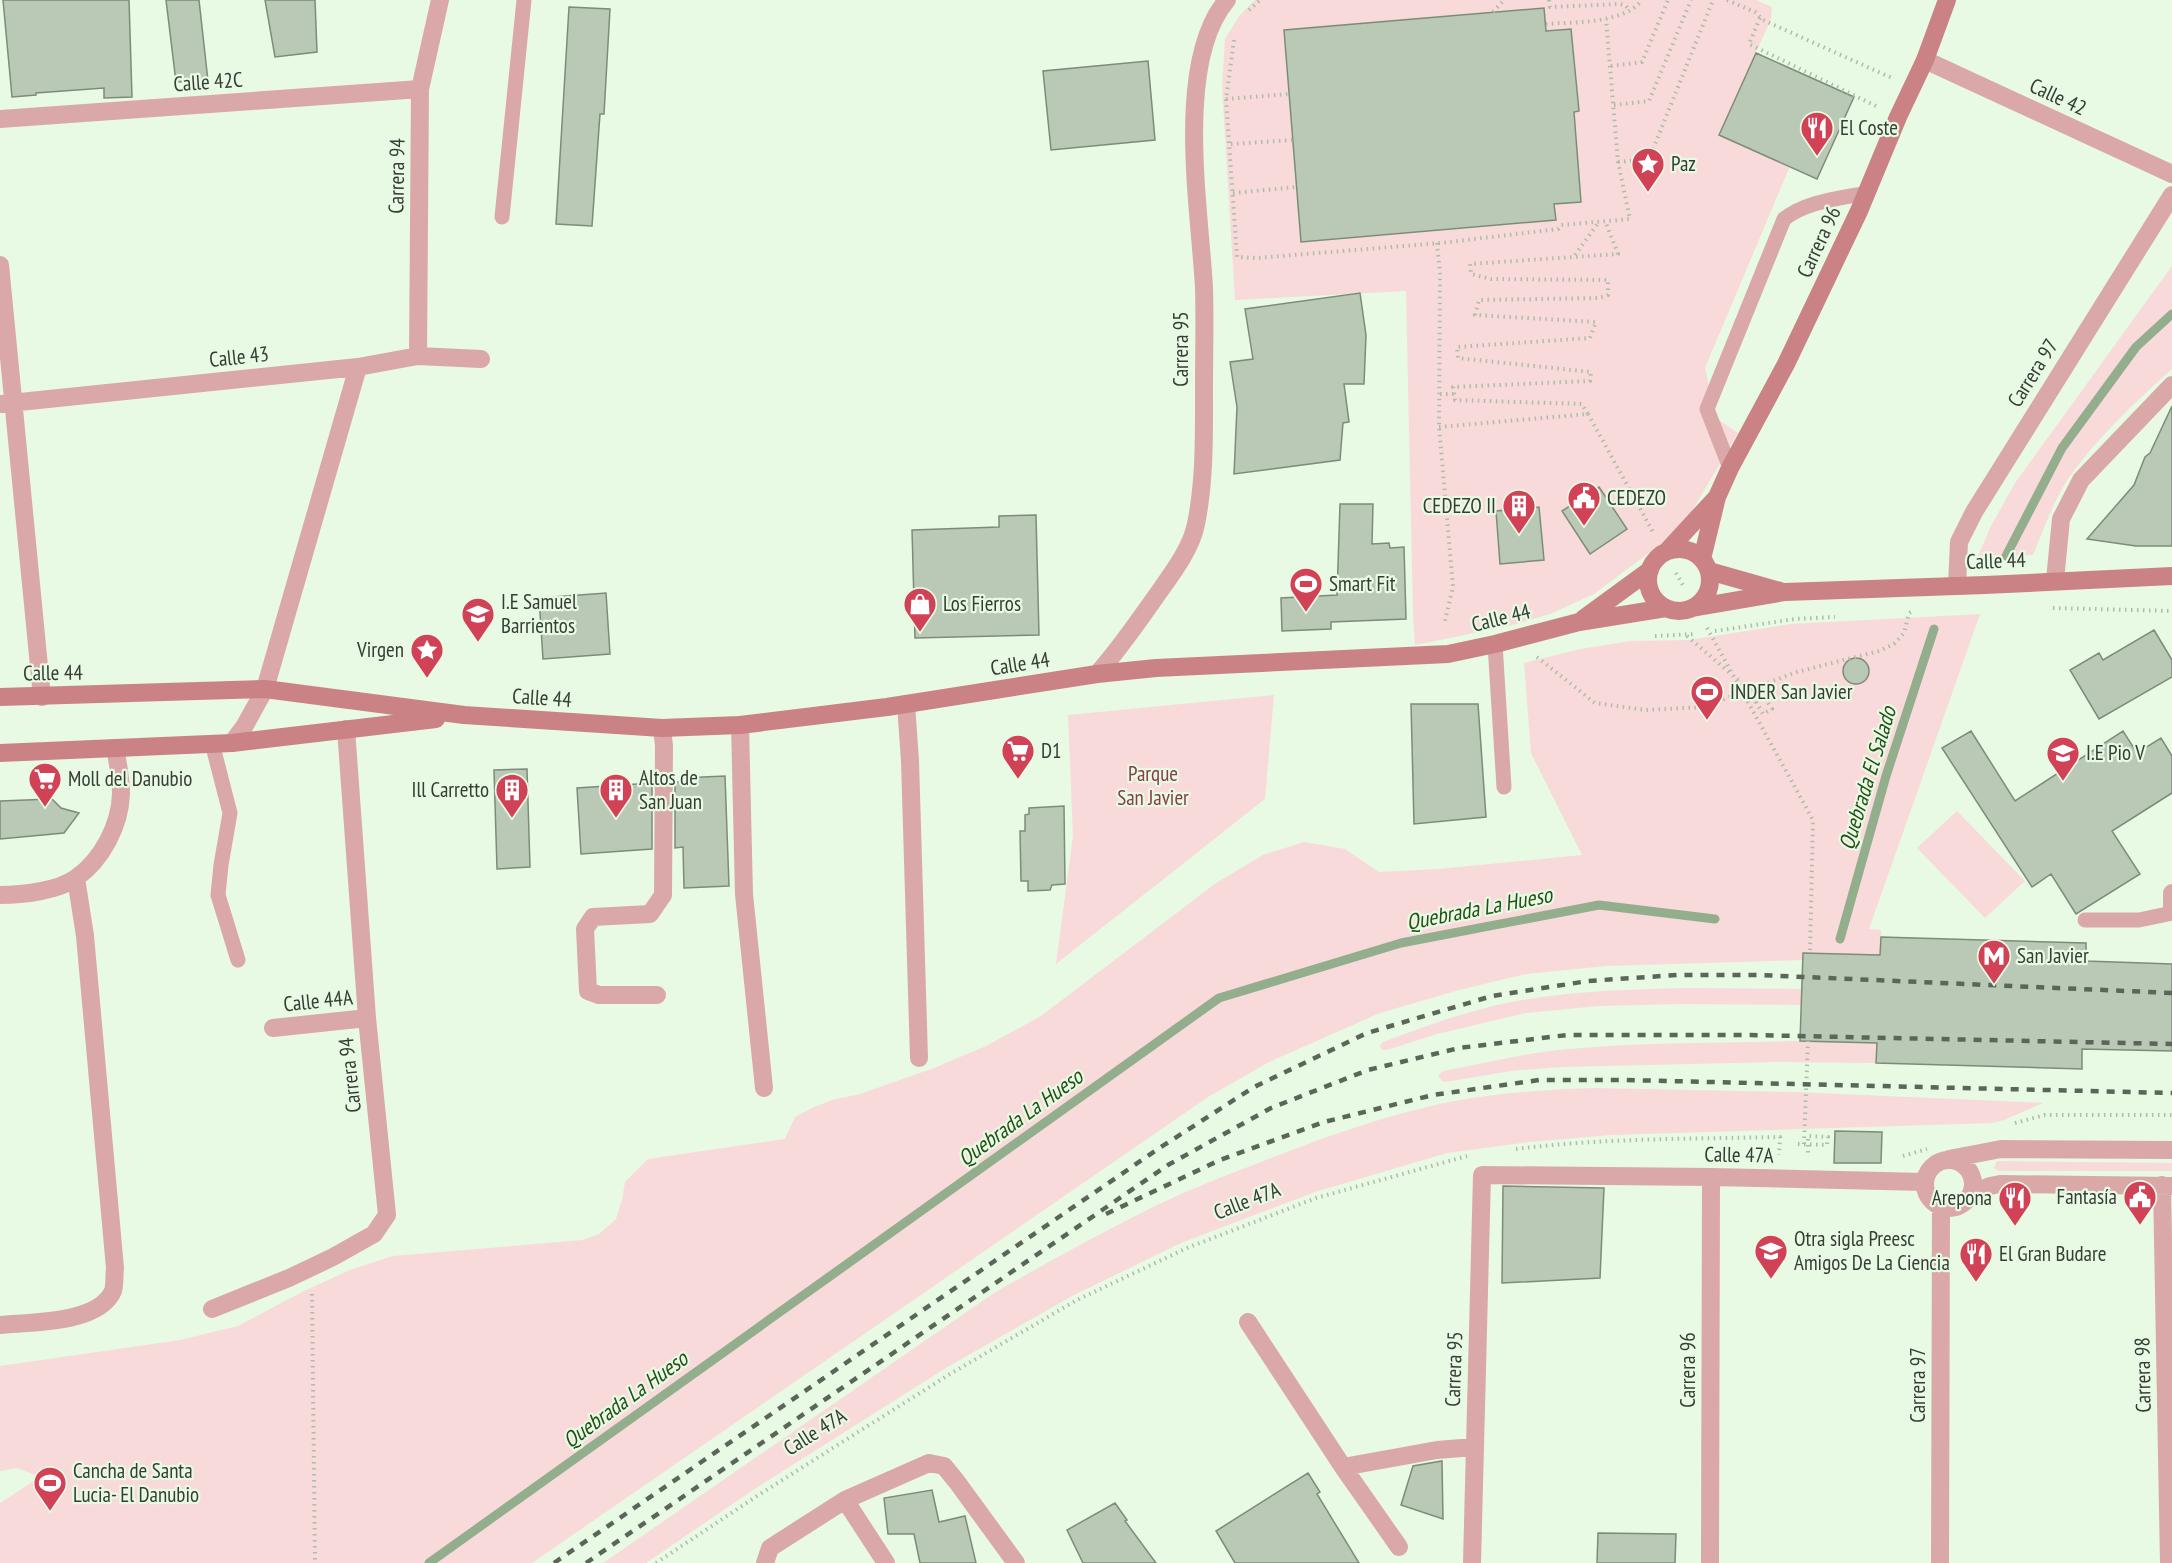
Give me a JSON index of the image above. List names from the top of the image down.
{
  "streets": {
    "street": [
      "Calle 42C",
      "Calle 42",
      "Carrera 94",
      "Carrera 96",
      "Carrera 95",
      "Calle 43",
      "Carrera 97",
      "Calle 44",
      "Calle 44A",
      "Calle 47A",
      "Carrera 98"
    ]
  },
  "crossings": [
    ["Calle 42C", "Carrera 94"],
    ["Calle 42", "Carrera 96"],
    ["Carrera 94", "Calle 43"],
    ["Carrera 94", "Calle 44"],
    ["Carrera 94", "Calle 44A"],
    ["Carrera 96", "Calle 44"],
    ["Carrera 96", "Calle 47A"],
    ["Carrera 95", "Calle 44"],
    ["Carrera 95", "Calle 47A"],
    ["Carrera 97", "Calle 44"],
    ["Carrera 97", "Calle 47A"]
  ],
  "water": ["Quebrada El Salado", "Quebrada La Hueso"],
  "parks": ["Parque San Javier"],
  "places": {
    "restaurant": ["El Coste", "Arepona", "El Gran Budare"],
    "place": ["Paz", "Virgen"],
    "public building": ["CEDEZO", "Fantasía"],
    "building": ["CEDEZO II", "Ill Carretto", "Altos de San Juan"],
    "sports": ["Smart Fit", "INDER San Javier", "Cancha de Santa Lucia- El Danubio"],
    "shop": ["Los Fierros"],
    "school or university": ["I.E Samuel Barrientos", "I.E Pio V", "Otra sigla Preesc Amigos De La Ciencia"],
    "supermarket": ["D1", "Moll del Danubio"],
    "metro station": ["San Javier"]
  }
}
